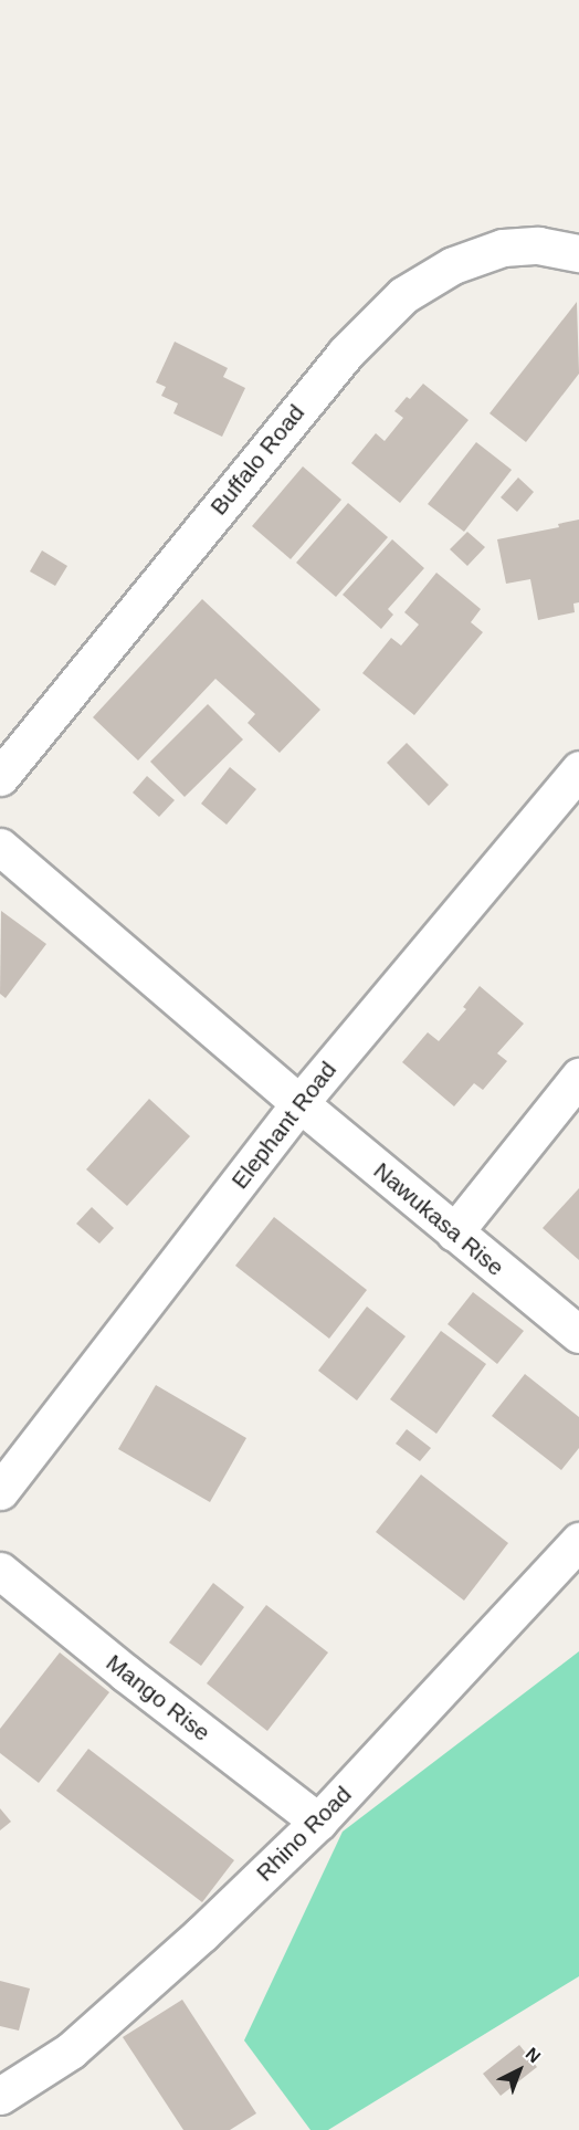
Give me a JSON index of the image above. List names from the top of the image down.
{
  "streets": {
    "street": [
      "Buffalo Road",
      "Elephant Road",
      "Nawukasa Rise",
      "Mango Rise",
      "Rhino Road"
    ]
  },
  "crossings": [
    ["Elephant Road", "Nawukasa Rise"],
    ["Mango Rise", "Rhino Road"]
  ],
  "north": "top right"
}
